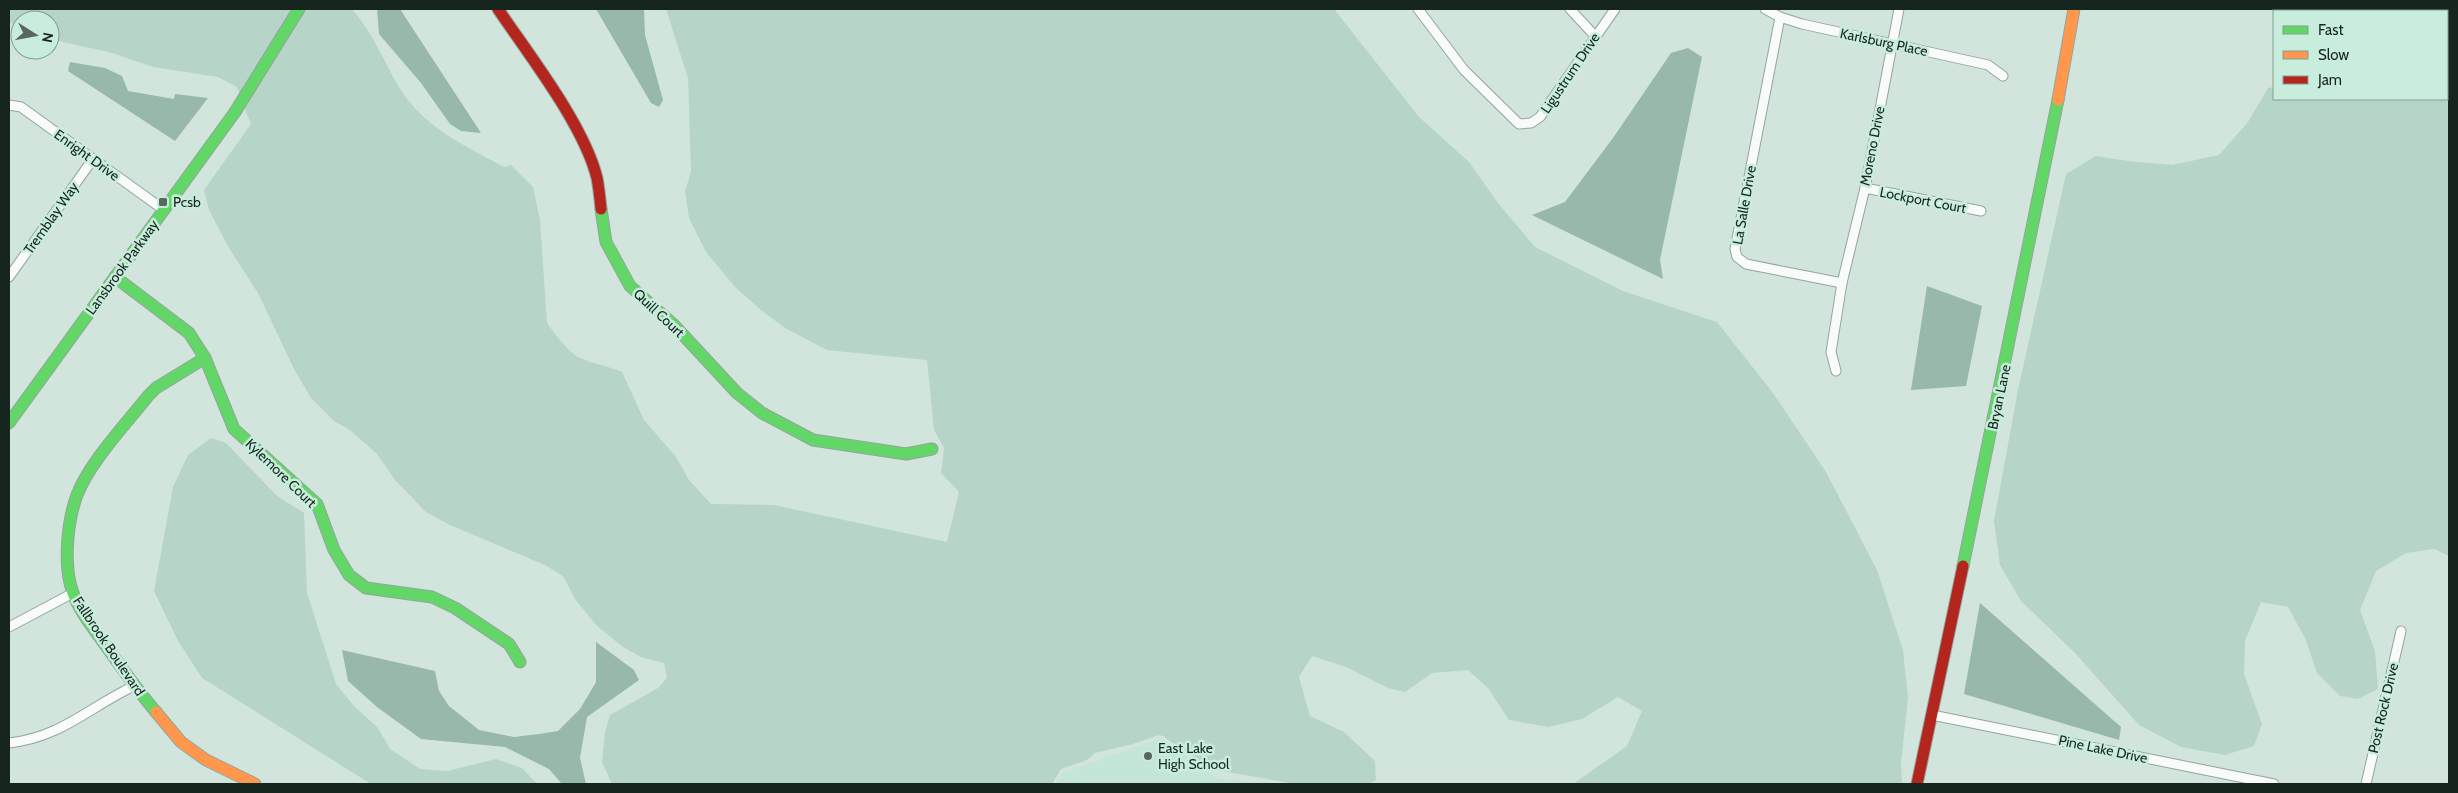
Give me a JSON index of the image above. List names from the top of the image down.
{
  "streets": {
    "street": [
      "Karlsburg Place",
      "Ligustrum Drive",
      "Moreno Drive",
      "Enright Drive",
      "Lockport Court",
      "La Salle Drive",
      "Tremblay Way",
      "Lansbrook Parkway",
      "Quill Court",
      "Bryan Lane",
      "Kylemore Court",
      "Fallbrook Boulevard",
      "Post Rock Drive",
      "Pine Lake Drive"
    ]
  },
  "crossings": [
    ["Karlsburg Place", "Moreno Drive"],
    ["Karlsburg Place", "La Salle Drive"],
    ["Moreno Drive", "Lockport Court"],
    ["Moreno Drive", "La Salle Drive"],
    ["Enright Drive", "Tremblay Way"],
    ["Enright Drive", "Lansbrook Parkway"],
    ["Lansbrook Parkway", "Kylemore Court"],
    ["Bryan Lane", "Pine Lake Drive"],
    ["Kylemore Court", "Fallbrook Boulevard"]
  ],
  "places": {
    "transit": ["Pcsb"],
    "other": ["East Lake High School"]
  },
  "legend": ["Fast", "Slow", "Jam"],
  "north": "right"
}
